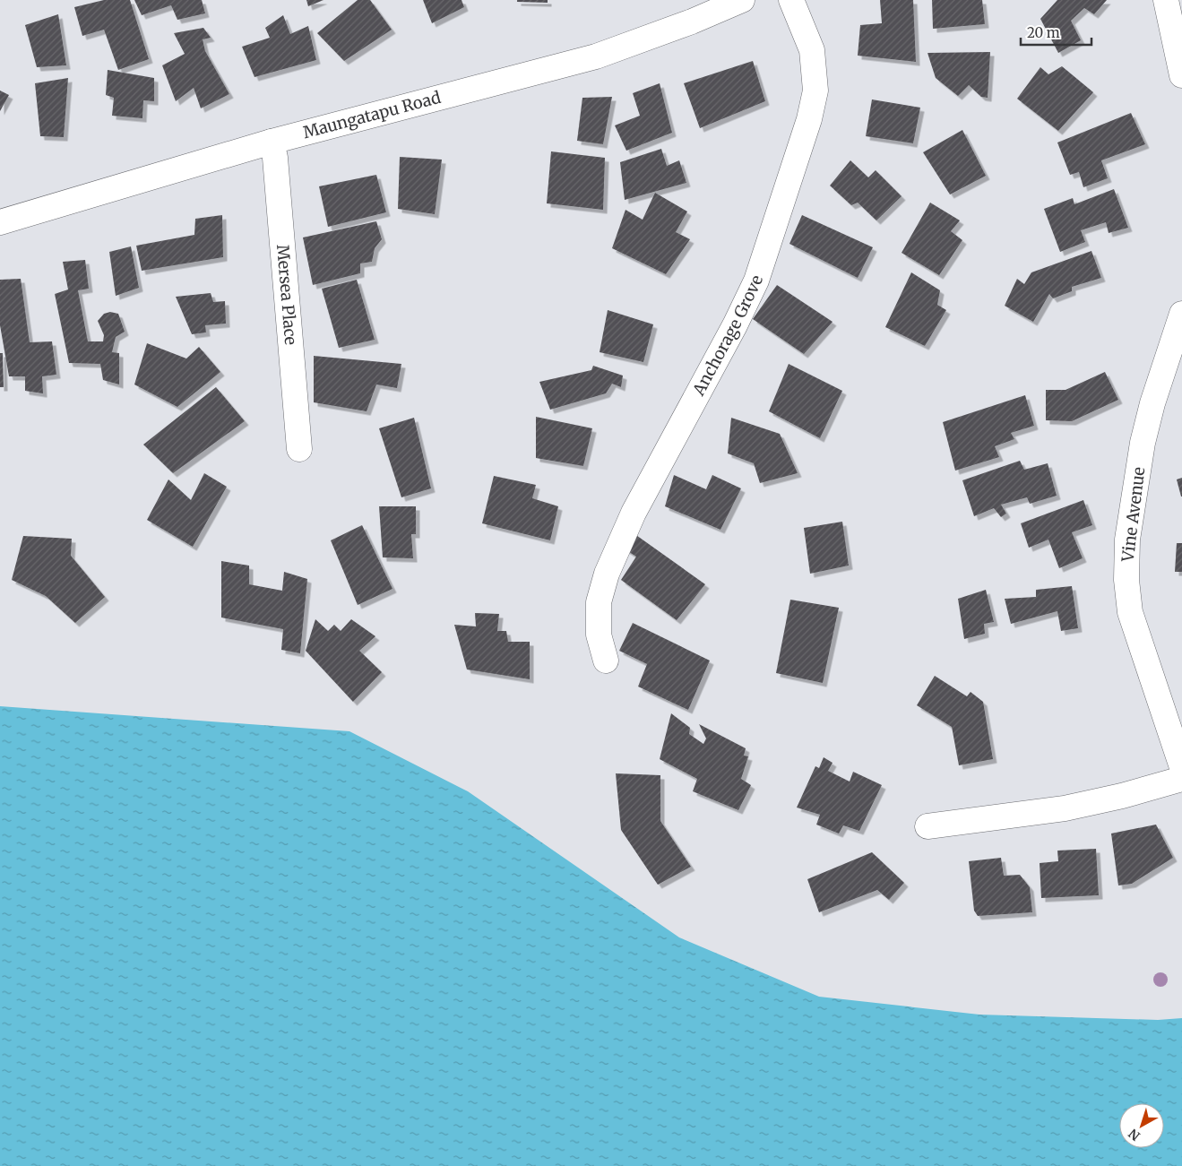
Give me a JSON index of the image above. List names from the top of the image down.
{
  "streets": {
    "street": [
      "Maungatapu Road",
      "Mersea Place",
      "Anchorage Grove",
      "Vine Avenue"
    ]
  },
  "crossings": [
    ["Maungatapu Road", "Mersea Place"]
  ],
  "scale_bar": "20 m",
  "north": "bottom left"
}
